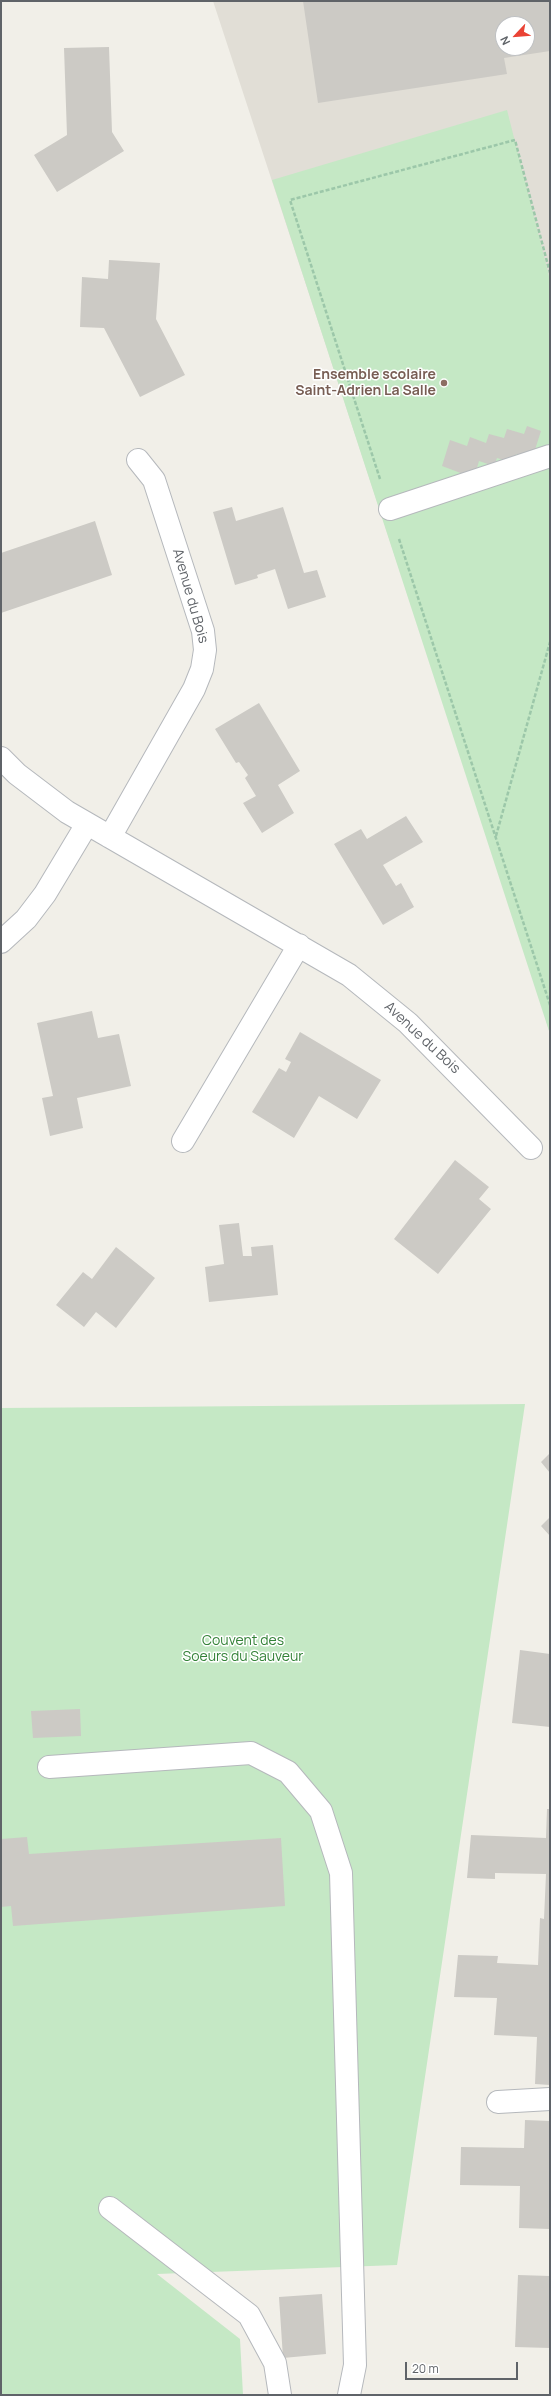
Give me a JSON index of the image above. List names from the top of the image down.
{
  "streets": {
    "street": ["Avenue du Bois"]
  },
  "parks": ["Couvent des Soeurs du Sauveur"],
  "places": ["Ensemble scolaire Saint-Adrien La Salle"],
  "scale_bar": "20 m",
  "north": "bottom left"
}
